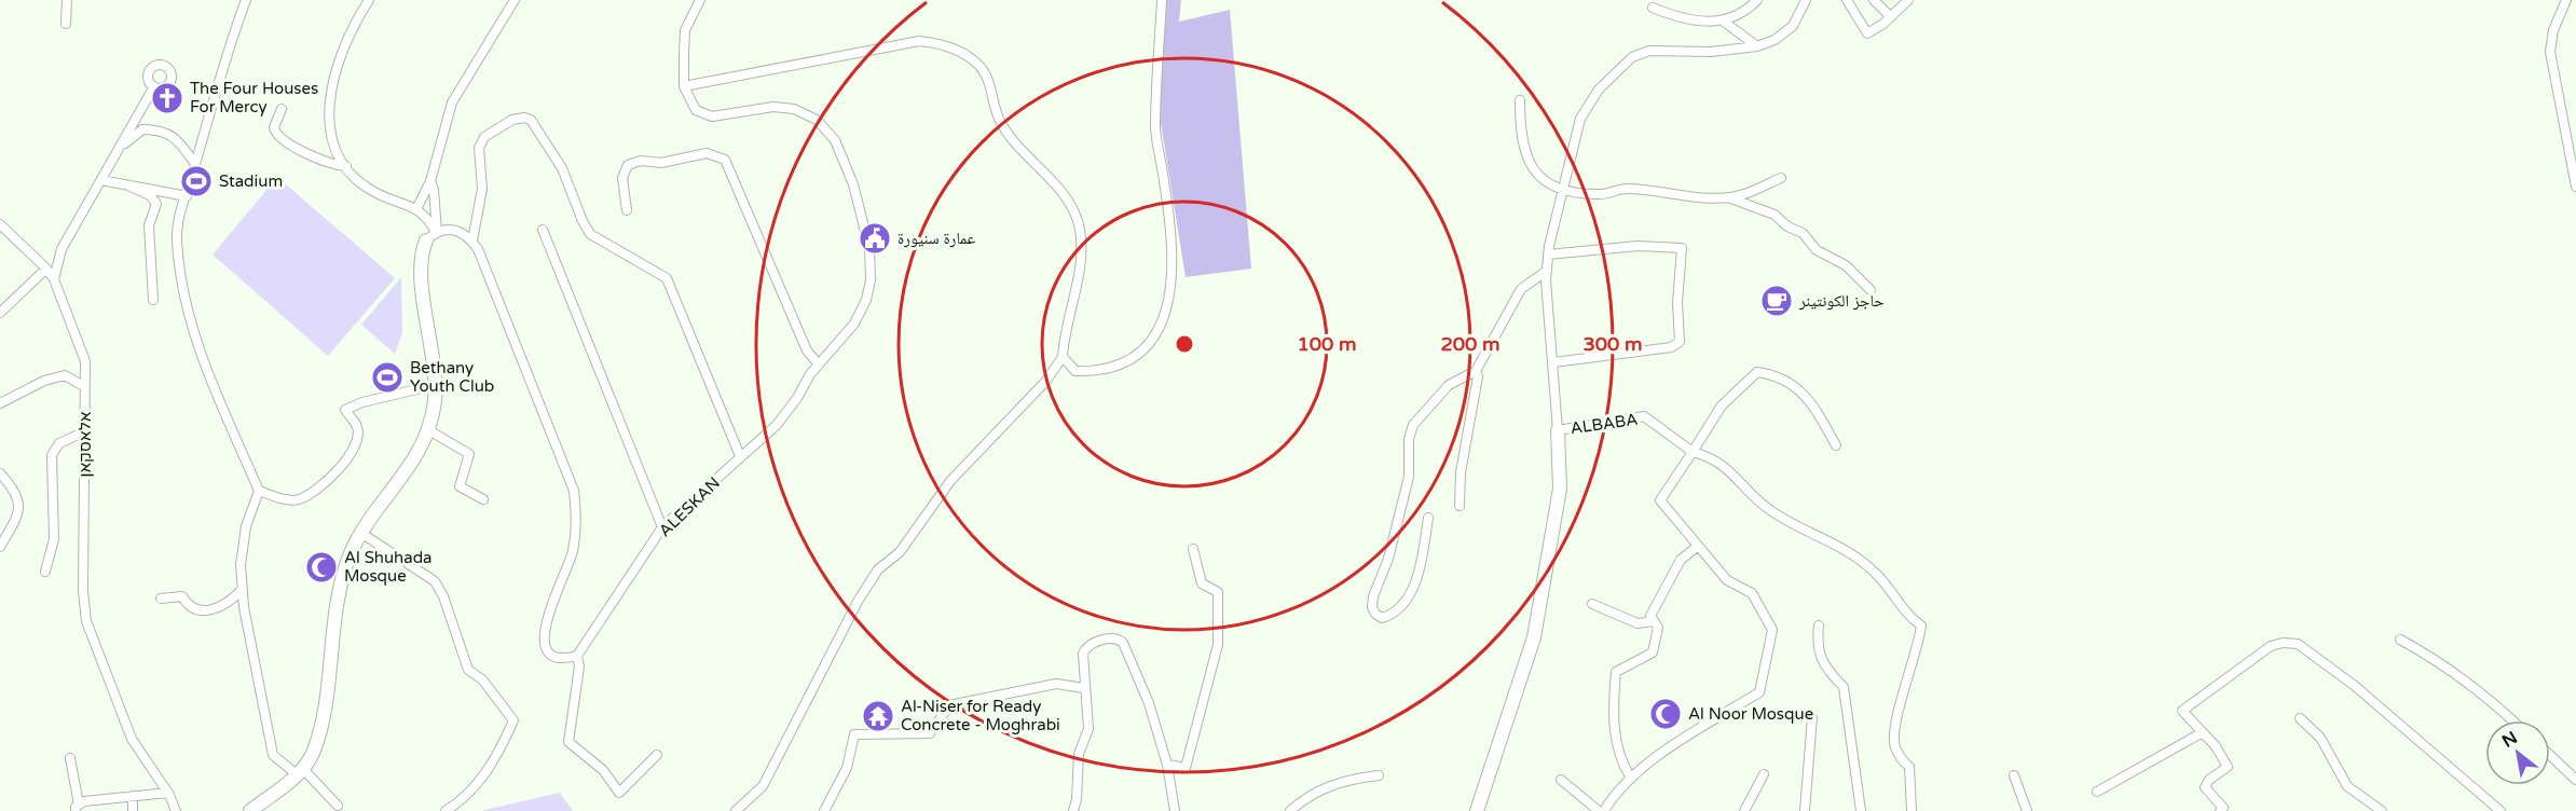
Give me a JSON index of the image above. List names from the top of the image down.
{
  "streets": {
    "street": ["ALBABA", "אלאסקאן", "ALESKAN"]
  },
  "places": {
    "church": ["The Four Houses For Mercy"],
    "sports": ["Stadium", "Bethany Youth Club"],
    "public building": ["عمارة سنيورة"],
    "cafe": ["حاجز الكونتينر"],
    "mosque": ["Al Shuhada Mosque", "Al Noor Mosque"],
    "temple": ["Al-Niser for Ready Concrete - Moghrabi"]
  },
  "north": "top left",
  "rings": ["100 m", "200 m", "300 m"]
}
